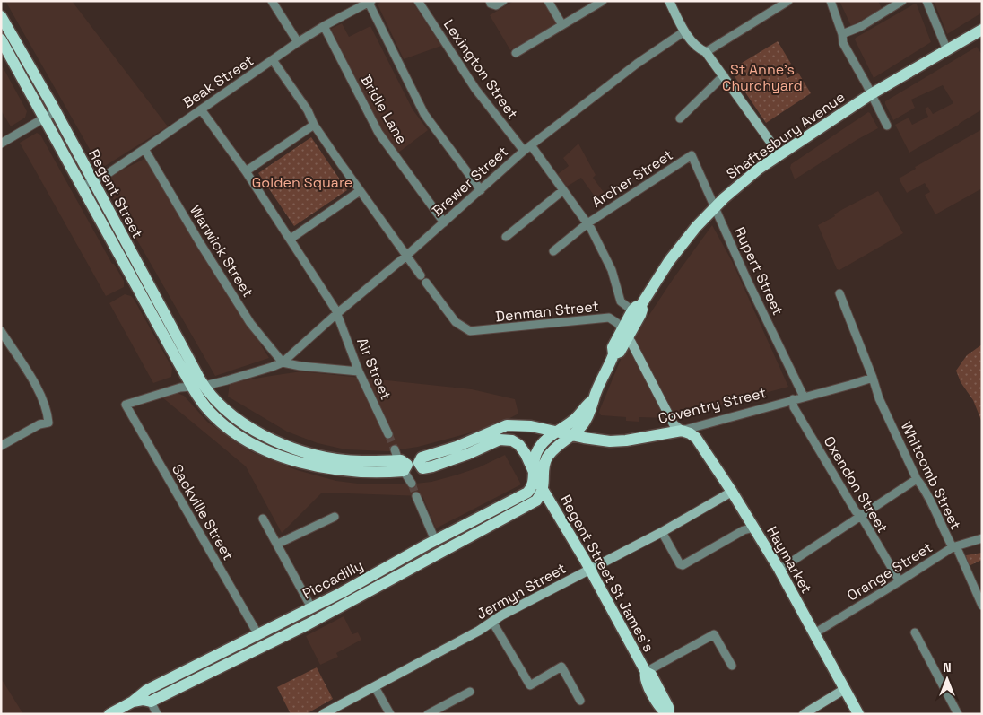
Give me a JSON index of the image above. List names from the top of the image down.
{
  "streets": {
    "main road": [
      "Shaftesbury Avenue",
      "Regent Street",
      "Coventry Street",
      "Haymarket",
      "Regent Street St James's",
      "Piccadilly"
    ],
    "street": [
      "Lexington Street",
      "Beak Street",
      "Bridle Lane",
      "Archer Street",
      "Brewer Street",
      "Warwick Street",
      "Rupert Street",
      "Denman Street",
      "Air Street",
      "Whitcomb Street",
      "Oxendon Street",
      "Sackville Street",
      "Orange Street",
      "Jermyn Street"
    ]
  },
  "crossings": [
    ["Lexington Street", "Brewer Street"],
    ["Beak Street", "Bridle Lane"],
    ["Beak Street", "Regent Street"],
    ["Beak Street", "Warwick Street"],
    ["Bridle Lane", "Brewer Street"],
    ["Shaftesbury Avenue", "Regent Street"],
    ["Shaftesbury Avenue", "Rupert Street"],
    ["Shaftesbury Avenue", "Denman Street"],
    ["Shaftesbury Avenue", "Coventry Street"],
    ["Shaftesbury Avenue", "Regent Street St James's"],
    ["Shaftesbury Avenue", "Piccadilly"],
    ["Archer Street", "Rupert Street"],
    ["Brewer Street", "Warwick Street"],
    ["Brewer Street", "Air Street"],
    ["Regent Street", "Coventry Street"],
    ["Regent Street", "Sackville Street"],
    ["Regent Street", "Regent Street St James's"],
    ["Rupert Street", "Coventry Street"],
    ["Coventry Street", "Whitcomb Street"],
    ["Coventry Street", "Oxendon Street"],
    ["Coventry Street", "Haymarket"],
    ["Whitcomb Street", "Orange Street"],
    ["Oxendon Street", "Orange Street"],
    ["Sackville Street", "Piccadilly"],
    ["Haymarket", "Orange Street"],
    ["Haymarket", "Jermyn Street"],
    ["Regent Street St James's", "Piccadilly"],
    ["Regent Street St James's", "Jermyn Street"]
  ],
  "parks": ["St Anne's Churchyard", "Golden Square"],
  "north": "top"
}
